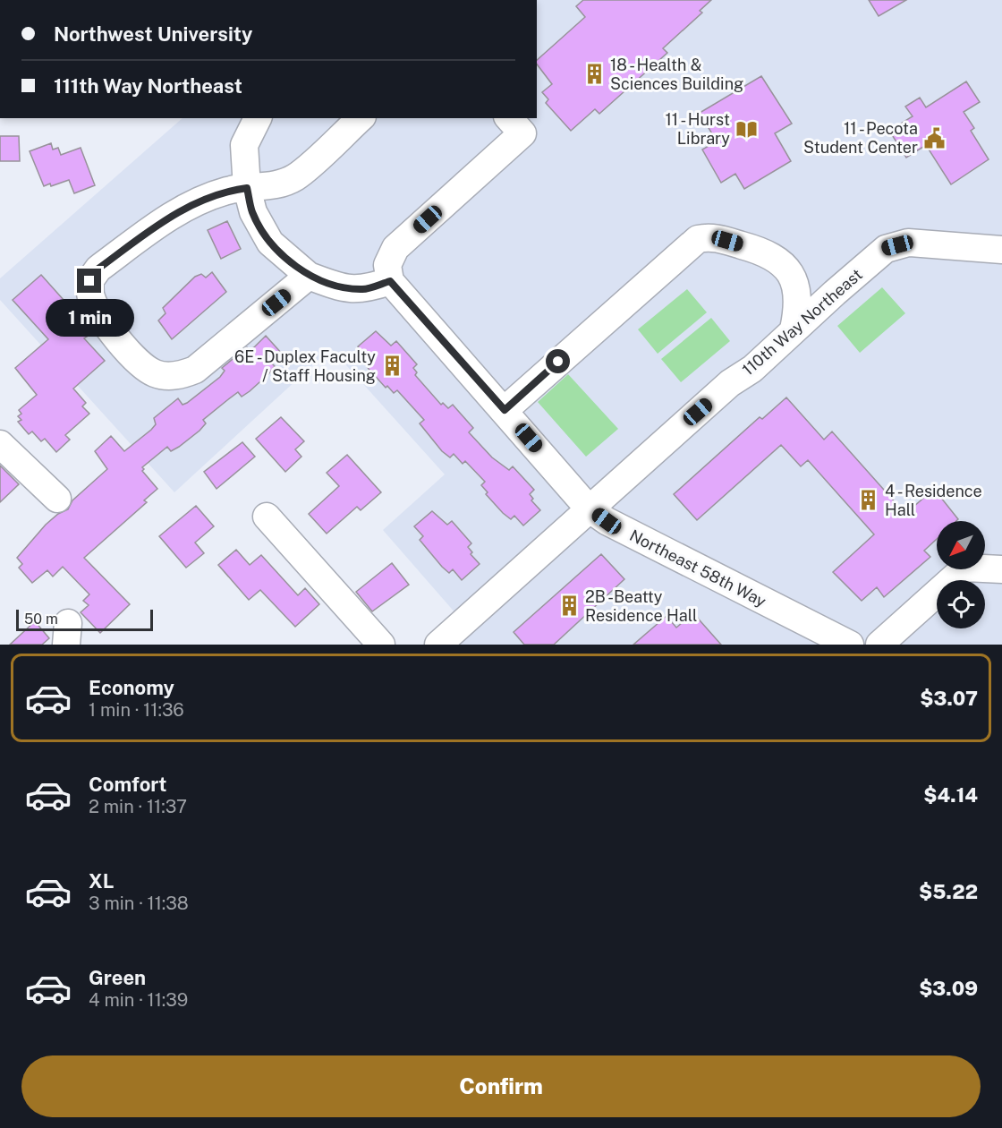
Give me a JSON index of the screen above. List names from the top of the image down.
{
  "streets": {
    "street": ["110th Way Northeast", "Northeast 58th Way"]
  },
  "crossings": [
    ["110th Way Northeast", "Northeast 58th Way"]
  ],
  "places": {
    "building": [
      "18 - Health & Sciences Building",
      "6E - Duplex Faculty / Staff Housing",
      "4 - Residence Hall",
      "2B -Beatty Residence Hall"
    ],
    "library": ["11 - Hurst Library"],
    "public building": ["11 - Pecota Student Center"]
  },
  "scale_bar": "50 m",
  "north": "bottom left",
  "page": {
    "banner": ["Northwest University", "111th Way Northeast"],
    "bubble": "1 min",
    "scale": "50 m",
    "list": [
      {
        "name": "Economy",
        "note": "1 min · 11:36",
        "value": "$3.07"
      },
      {
        "name": "Comfort",
        "note": "2 min · 11:37",
        "value": "$4.14"
      },
      {
        "name": "XL",
        "note": "3 min · 11:38",
        "value": "$5.22"
      },
      {
        "name": "Green",
        "note": "4 min · 11:39",
        "value": "$3.09"
      }
    ],
    "buttons": "Confirm"
  }
}
